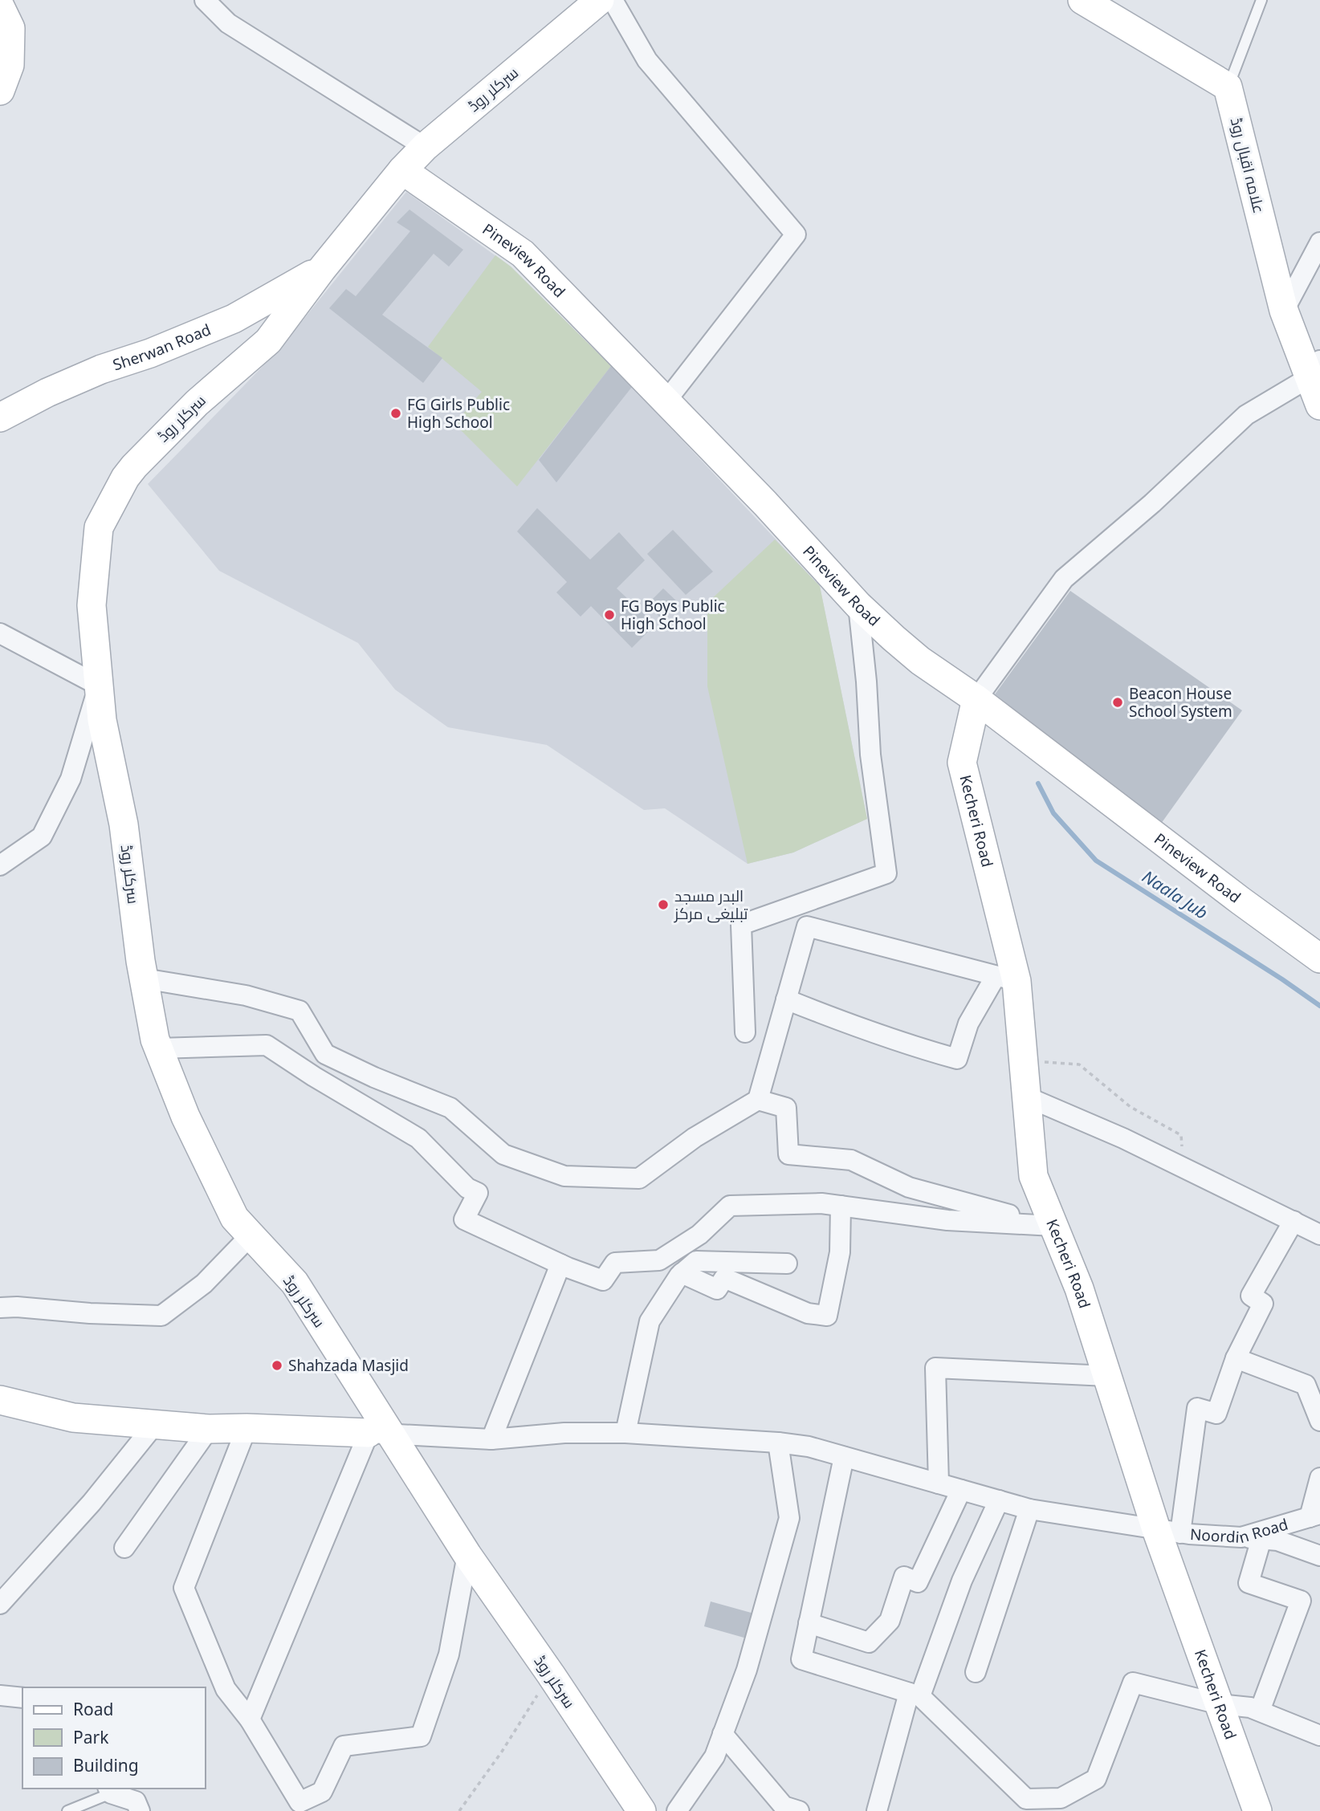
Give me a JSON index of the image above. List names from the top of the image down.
{
  "streets": {
    "street": [
      "سرکلر روڈ",
      "علامہ اقبال روڈ",
      "Pineview Road",
      "Sherwan Road",
      "Kecheri Road",
      "Noordin Road"
    ]
  },
  "crossings": [
    ["سرکلر روڈ", "Pineview Road"],
    ["سرکلر روڈ", "Sherwan Road"],
    ["سرکلر روڈ", "Noordin Road"],
    ["Pineview Road", "Kecheri Road"],
    ["Kecheri Road", "Noordin Road"]
  ],
  "water": ["Naala Jub"],
  "places": [
    "FG Girls Public High School",
    "FG Boys Public High School",
    "Beacon House School System",
    "البدر مسجد تبلیغی مرکز",
    "Shahzada Masjid"
  ],
  "legend": ["Road", "Park", "Building"]
}
